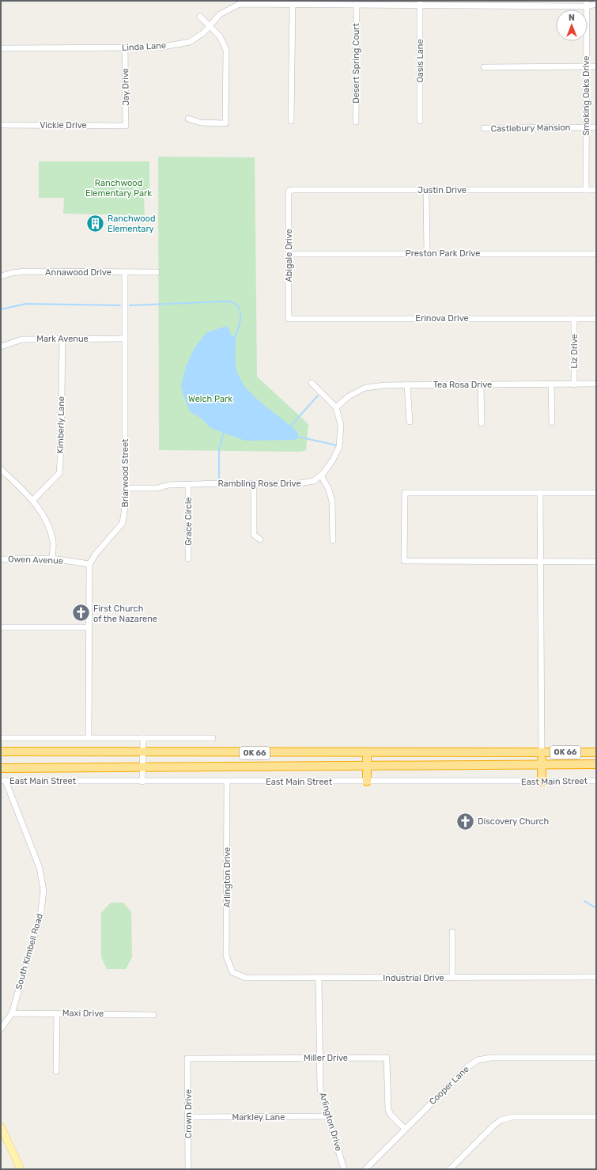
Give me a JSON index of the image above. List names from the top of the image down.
{
  "streets": {
    "highway": ["OK 66", "East Main Street"],
    "street": [
      "Linda Lane",
      "Oasis Lane",
      "Desert Spring Court",
      "Jay Drive",
      "Smoking Oaks Drive",
      "Vickie Drive",
      "Castlebury Mansion",
      "Justin Drive",
      "Preston Park Drive",
      "Abigale Drive",
      "Annawood Drive",
      "Erinova Drive",
      "Mark Avenue",
      "Liz Drive",
      "Tea Rosa Drive",
      "Kimberly Lane",
      "Briarwood Street",
      "Rambling Rose Drive",
      "Grace Circle",
      "Owen Avenue",
      "Arlington Drive",
      "South Kimbell Road",
      "Industrial Drive",
      "Maxi Drive",
      "Miller Drive",
      "Cooper Lane",
      "Crown Drive",
      "Markley Lane"
    ]
  },
  "crossings": [
    ["Linda Lane", "Oasis Lane"],
    ["Linda Lane", "Desert Spring Court"],
    ["Linda Lane", "Jay Drive"],
    ["Linda Lane", "Smoking Oaks Drive"],
    ["Jay Drive", "Vickie Drive"],
    ["Smoking Oaks Drive", "Castlebury Mansion"],
    ["Smoking Oaks Drive", "Justin Drive"],
    ["Justin Drive", "Abigale Drive"],
    ["Preston Park Drive", "Abigale Drive"],
    ["Abigale Drive", "Erinova Drive"],
    ["Annawood Drive", "Briarwood Street"],
    ["Erinova Drive", "Liz Drive"],
    ["Mark Avenue", "Kimberly Lane"],
    ["Mark Avenue", "Briarwood Street"],
    ["Liz Drive", "Tea Rosa Drive"],
    ["Tea Rosa Drive", "Rambling Rose Drive"],
    ["Briarwood Street", "Rambling Rose Drive"],
    ["Briarwood Street", "Owen Avenue"],
    ["Rambling Rose Drive", "Grace Circle"],
    ["East Main Street", "Arlington Drive"],
    ["East Main Street", "South Kimbell Road"],
    ["Arlington Drive", "Industrial Drive"],
    ["Arlington Drive", "Miller Drive"],
    ["Arlington Drive", "Markley Lane"],
    ["South Kimbell Road", "Maxi Drive"],
    ["Miller Drive", "Cooper Lane"],
    ["Miller Drive", "Crown Drive"],
    ["Crown Drive", "Markley Lane"]
  ],
  "parks": ["Ranchwood Elementary Park", "Welch Park"],
  "places": {
    "building": ["Ranchwood Elementary"],
    "church": ["First Church of the Nazarene", "Discovery Church"]
  },
  "north": "top"
}
